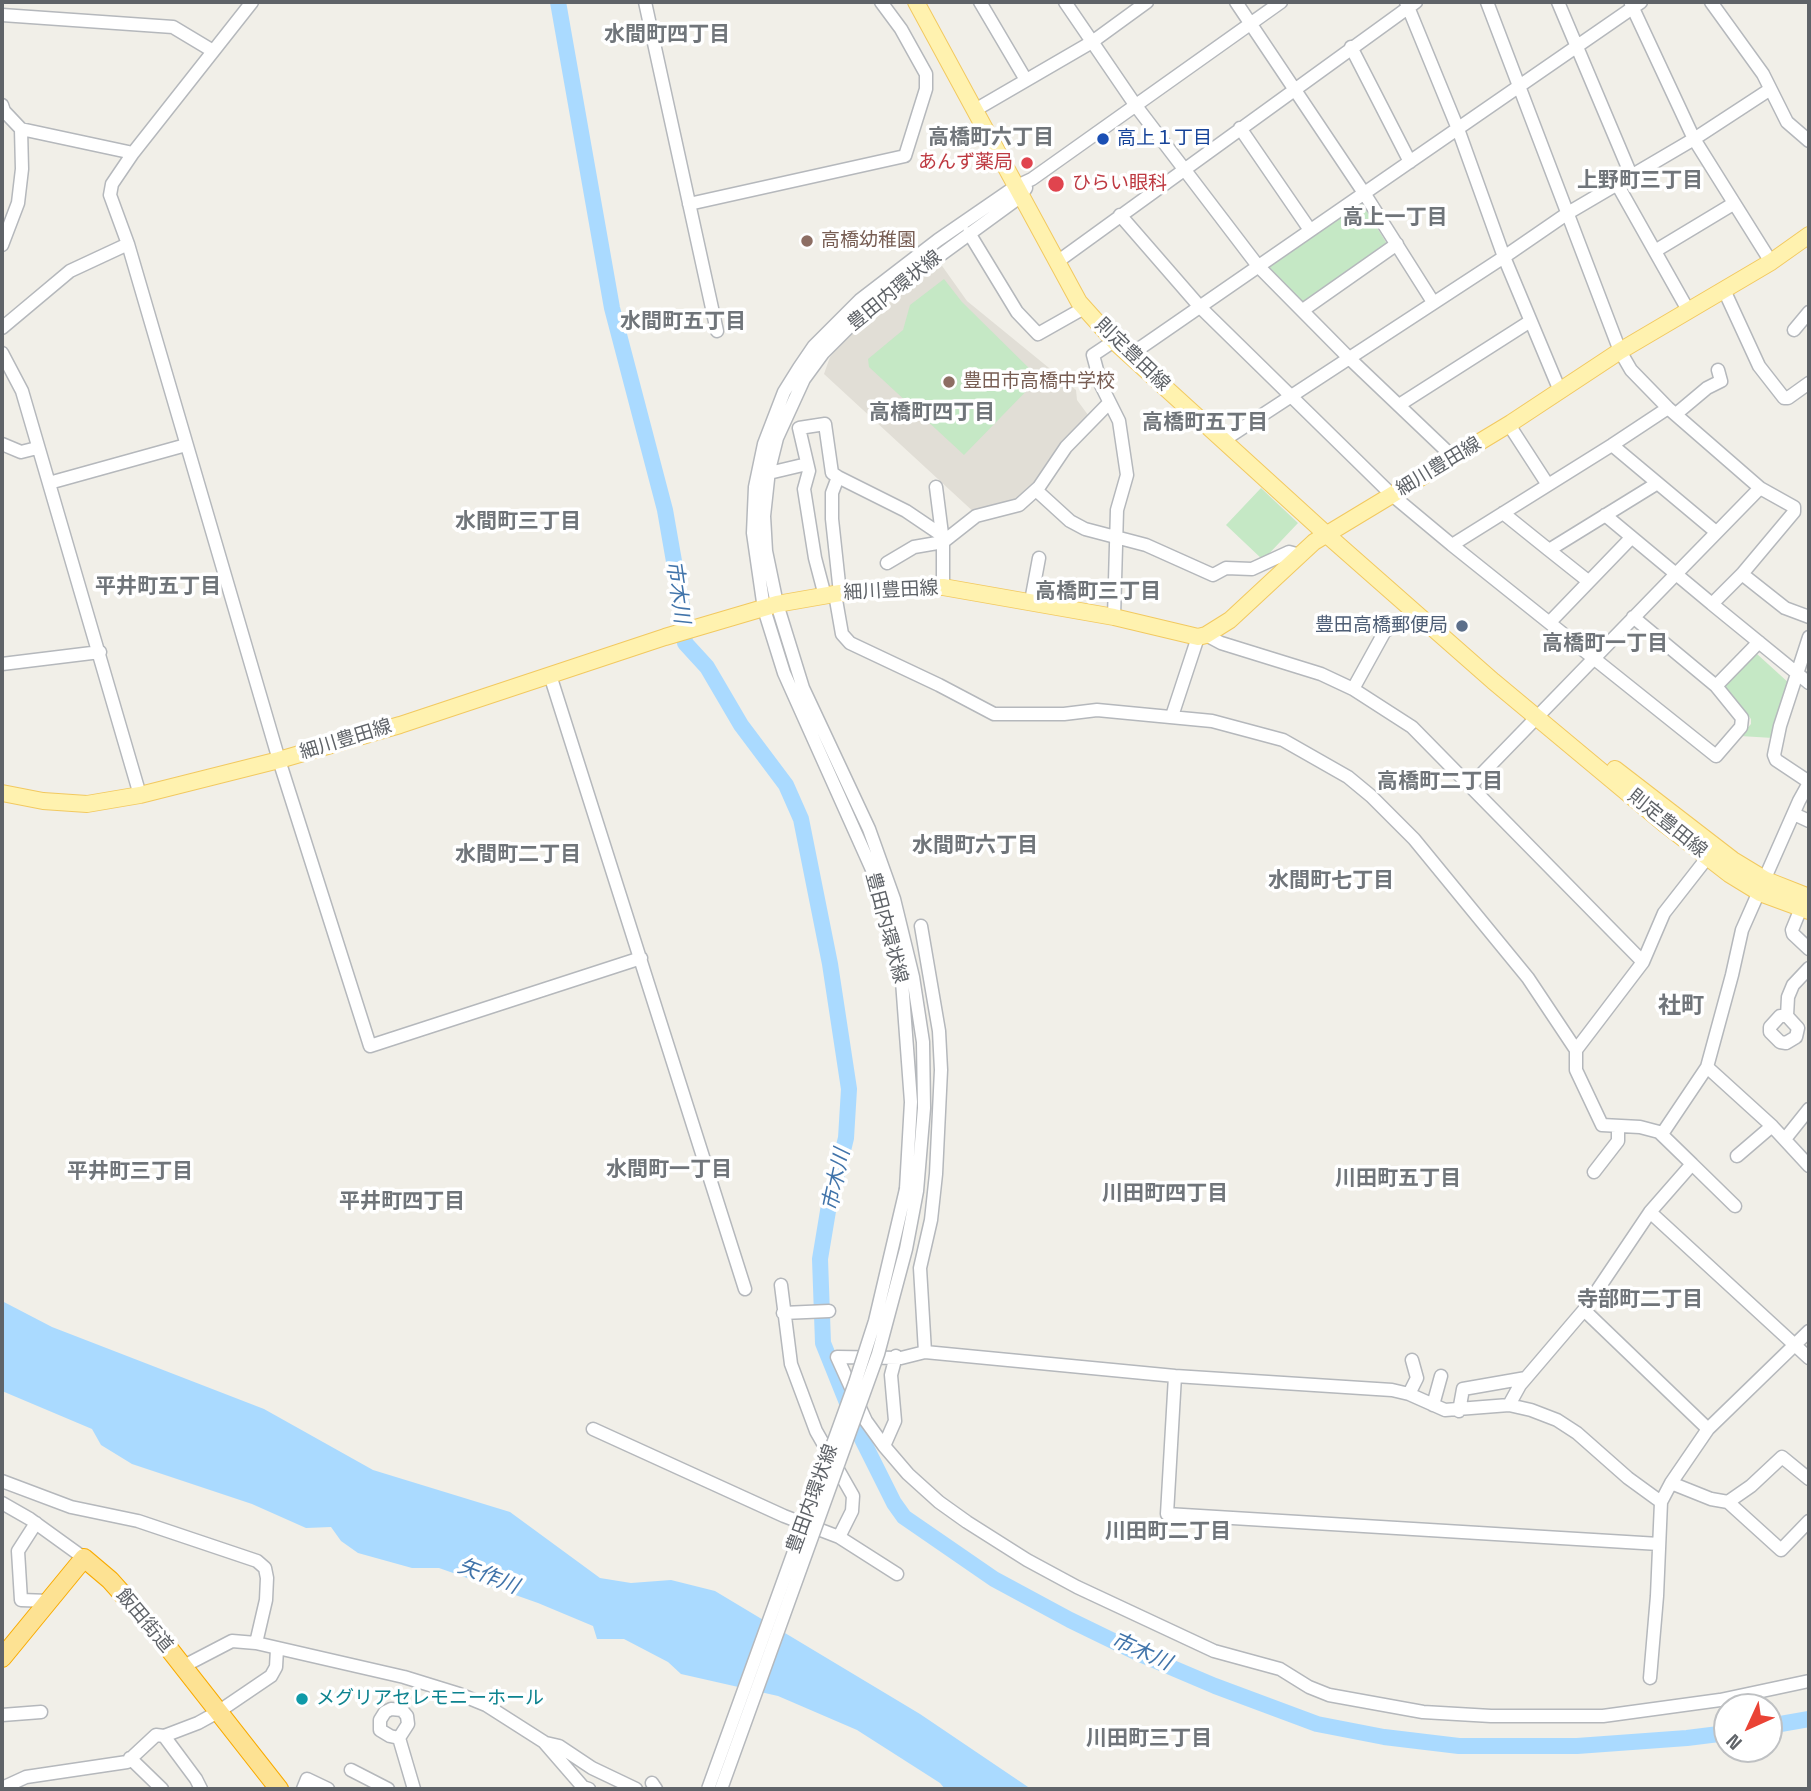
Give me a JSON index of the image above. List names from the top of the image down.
{
  "streets": {
    "highway": ["飯田街道"],
    "main road": ["則定豊田線", "細川豊田線"],
    "street": ["豊田内環状線"]
  },
  "crossings": [
    ["豊田内環状線", "則定豊田線"],
    ["豊田内環状線", "細川豊田線"],
    ["則定豊田線", "細川豊田線"]
  ],
  "districts": [
    "水間町四丁目",
    "高橋町六丁目",
    "上野町三丁目",
    "高上一丁目",
    "水間町五丁目",
    "高橋町四丁目",
    "高橋町五丁目",
    "水間町三丁目",
    "平井町五丁目",
    "高橋町三丁目",
    "高橋町一丁目",
    "高橋町二丁目",
    "水間町六丁目",
    "水間町二丁目",
    "水間町七丁目",
    "社町",
    "水間町一丁目",
    "平井町三丁目",
    "川田町五丁目",
    "川田町四丁目",
    "平井町四丁目",
    "寺部町二丁目",
    "川田町二丁目",
    "川田町三丁目"
  ],
  "water": ["市木川", "矢作川"],
  "places": [
    "高上１丁目",
    "あんず薬局",
    "ひらい眼科",
    "高橋幼稚園",
    "豊田市高橋中学校",
    "豊田高橋郵便局",
    "メグリアセレモニーホール"
  ],
  "north": "bottom left"
}
